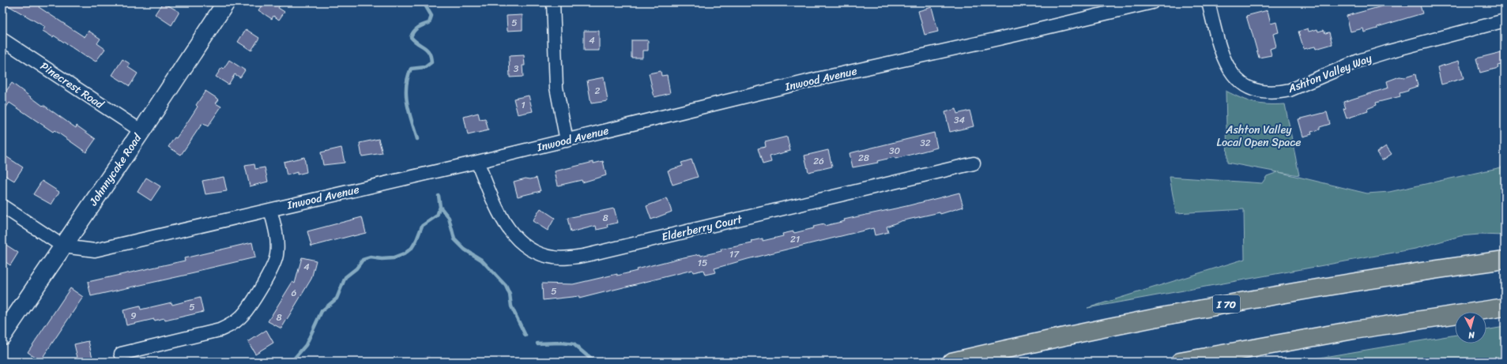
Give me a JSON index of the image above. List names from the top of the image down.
{
  "streets": {
    "highway": ["I 70"],
    "street": [
      "Ashton Valley Way",
      "Inwood Avenue",
      "Pinecrest Road",
      "Johnnycake Road",
      "Elderberry Court"
    ]
  },
  "crossings": [
    ["Inwood Avenue", "Johnnycake Road"],
    ["Inwood Avenue", "Elderberry Court"],
    ["Pinecrest Road", "Johnnycake Road"]
  ],
  "parks": ["Ashton Valley Local Open Space"],
  "house_numbers": [
    "5",
    "4",
    "3",
    "2",
    "1",
    "34",
    "32",
    "30",
    "28",
    "26",
    "8",
    "21",
    "17",
    "15",
    "4",
    "5",
    "6",
    "5",
    "9",
    "8"
  ],
  "north": "bottom"
}
